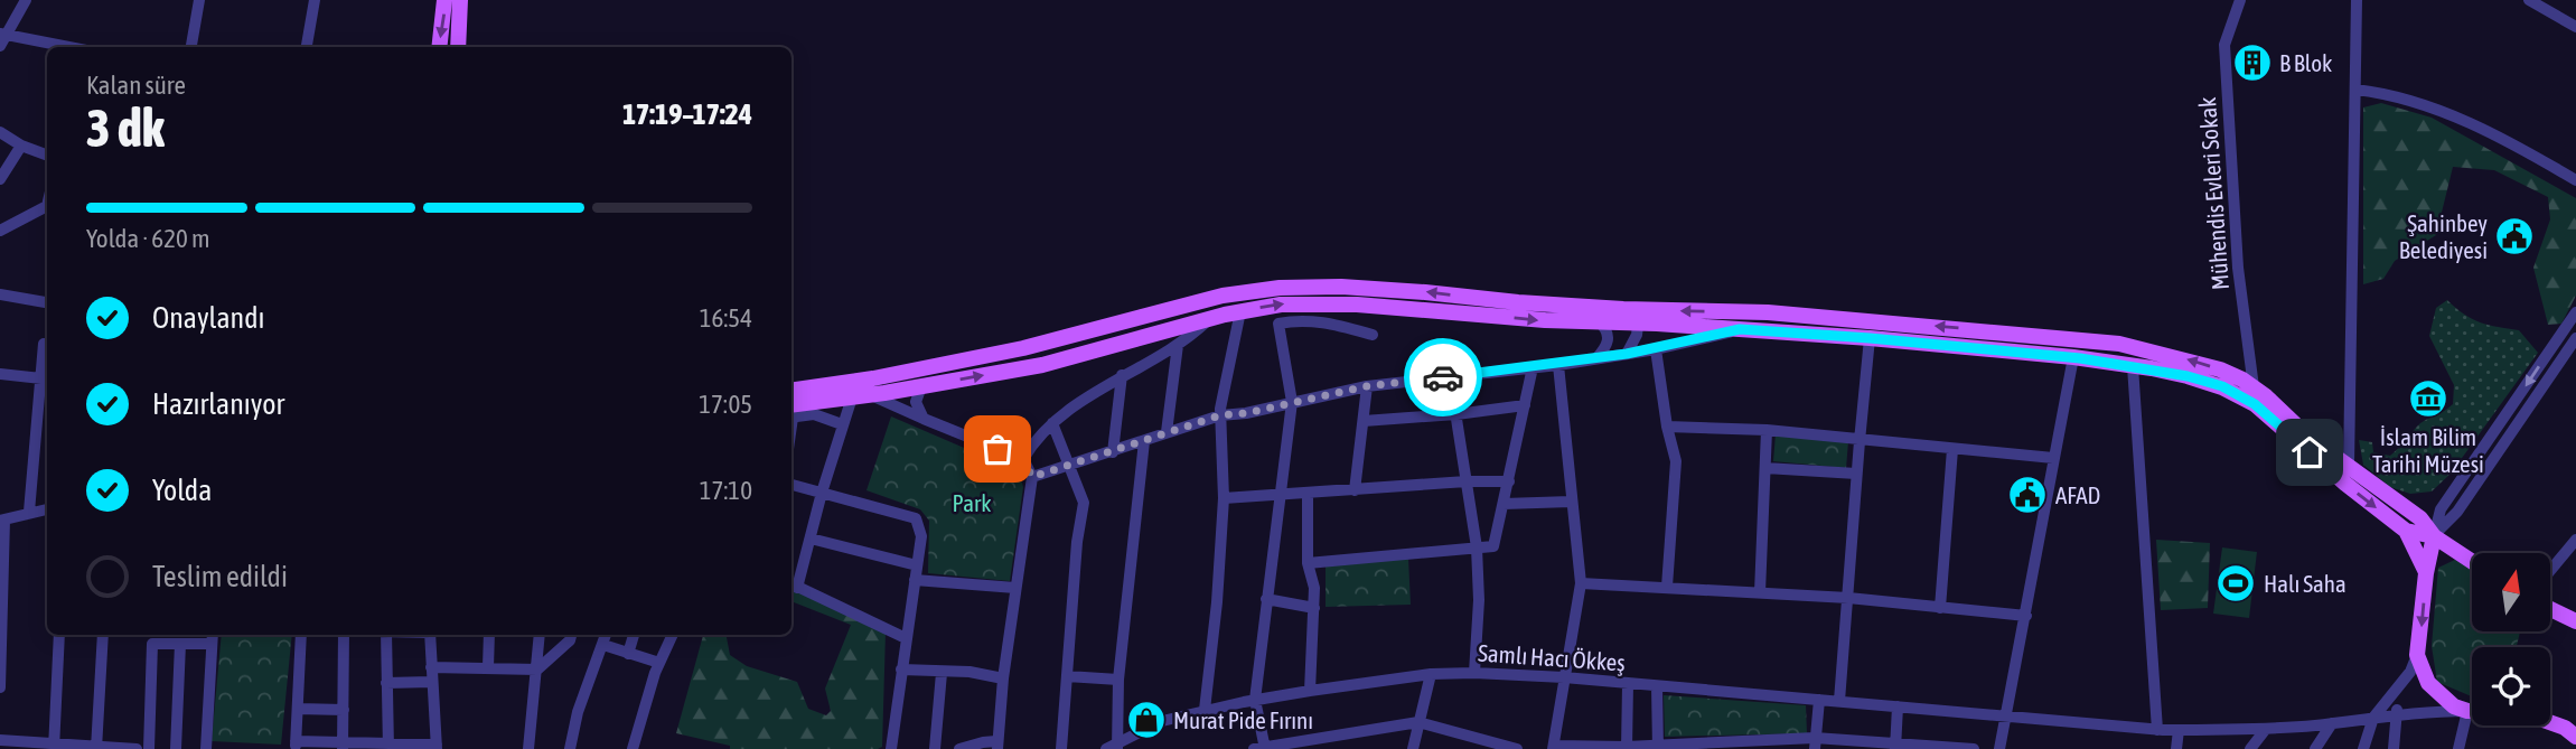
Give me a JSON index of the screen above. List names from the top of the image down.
{
  "streets": {
    "street": ["Mühendis Evleri Sokak", "Samlı Hacı Ökkeş"]
  },
  "parks": ["Park"],
  "places": {
    "building": ["B Blok"],
    "public building": ["Şahinbey Belediyesi", "AFAD"],
    "museum": ["İslam Bilim Tarihi Müzesi"],
    "sports": ["Halı Saha"],
    "shop": ["Murat Pide Fırını"]
  },
  "north": "top",
  "page": {
    "heading": ["3 dk", "Kalan süre", "17:19–17:24"],
    "bar": "Yolda · 620 m",
    "list": [
      ["Onaylandı", "16:54"],
      ["Hazırlanıyor", "17:05"],
      ["Yolda", "17:10"],
      "Teslim edildi"
    ]
  }
}
